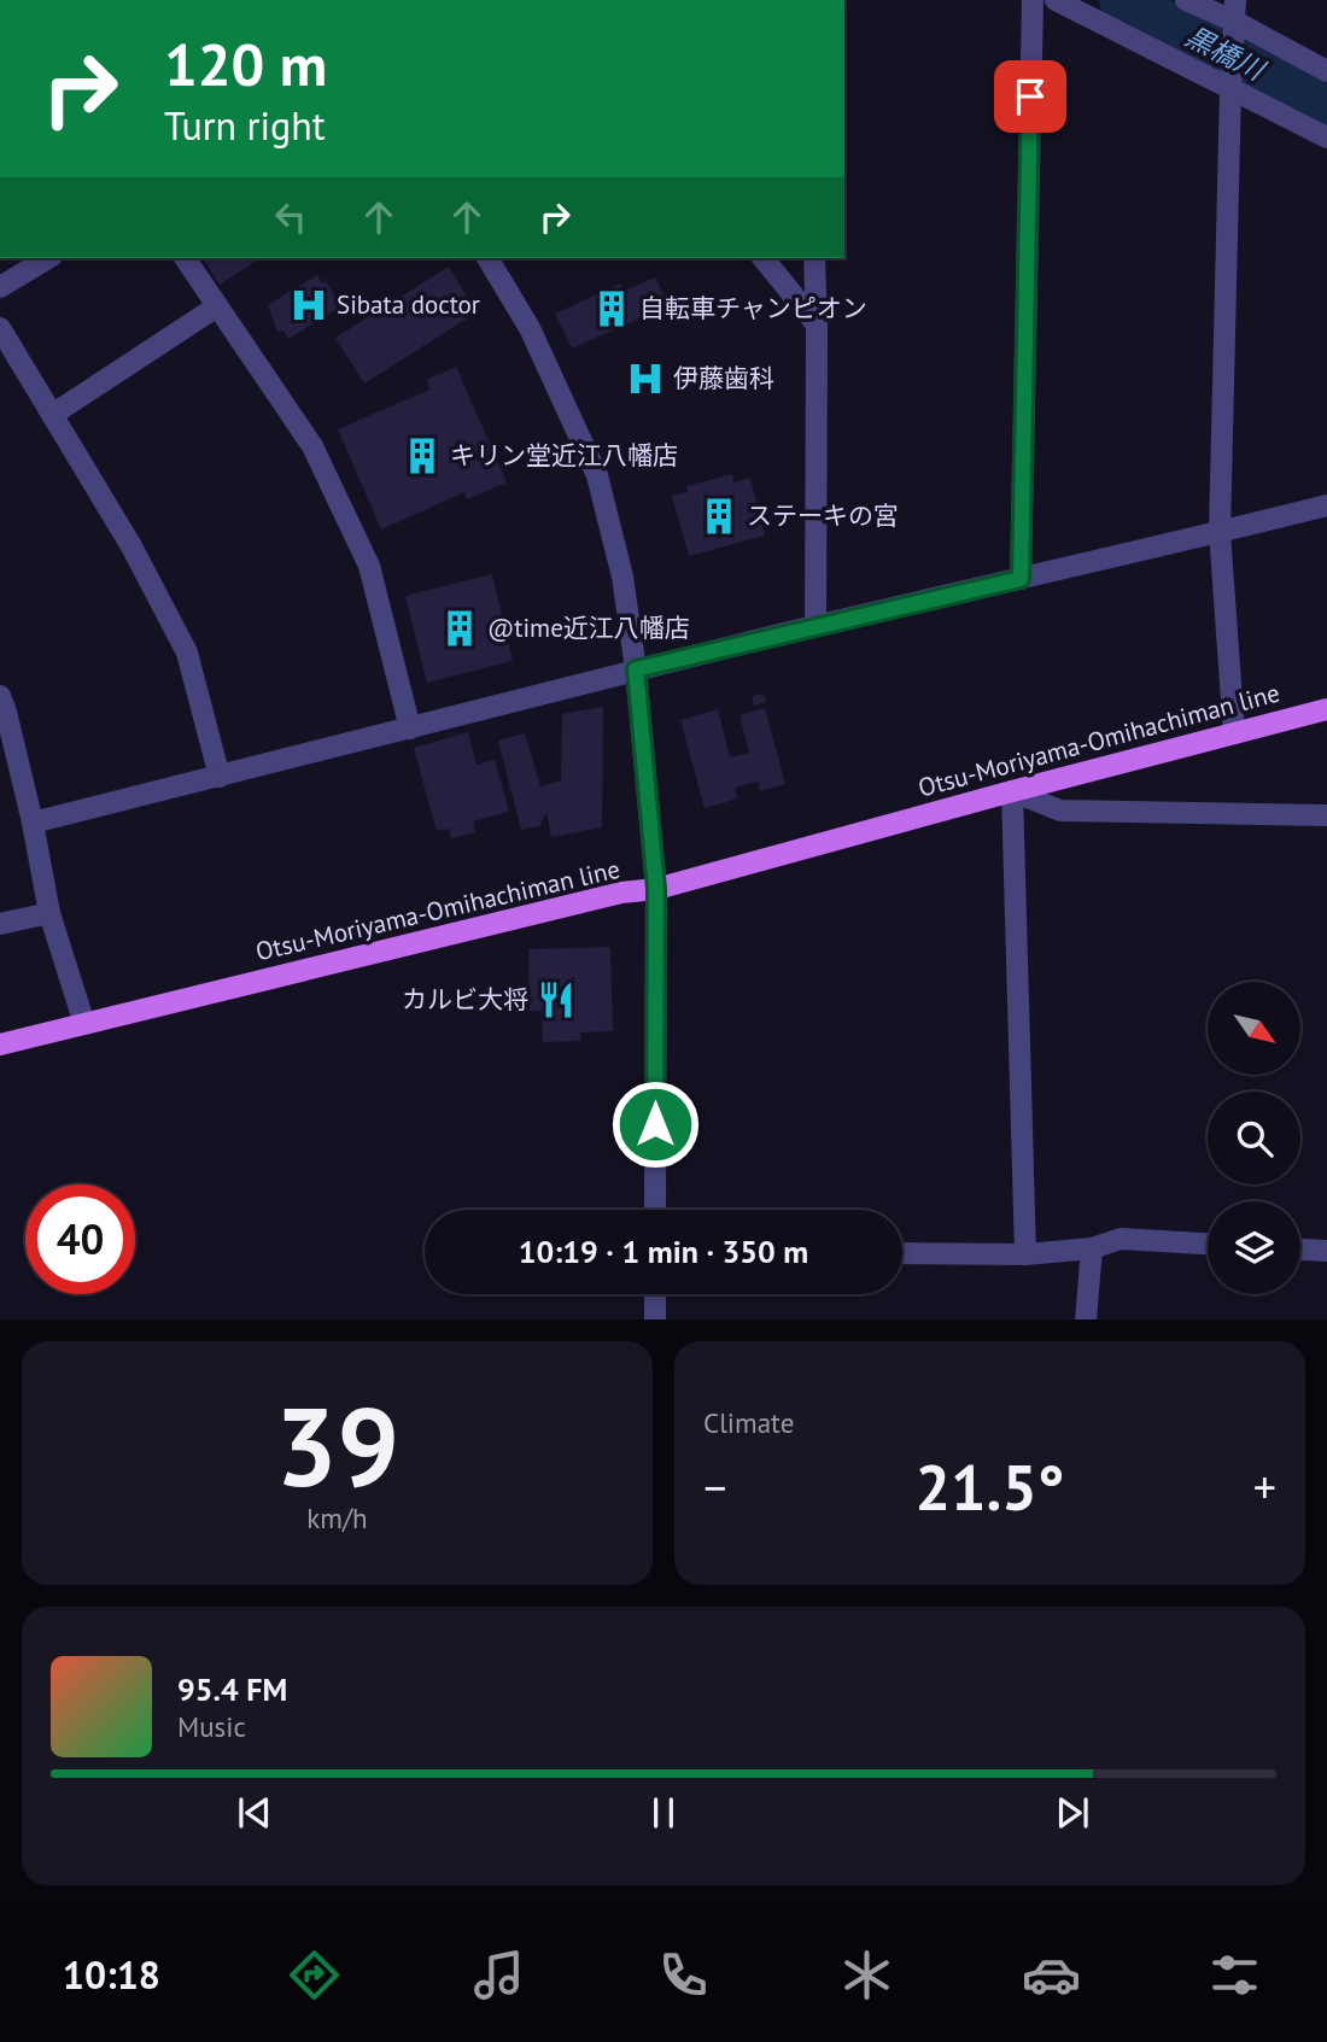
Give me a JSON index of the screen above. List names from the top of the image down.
{
  "streets": {
    "main road": ["Otsu-Moriyama-Omihachiman line"]
  },
  "water": ["黒橋川"],
  "places": {
    "hospital": ["Sibata doctor", "伊藤歯科"],
    "building": [
      "自転車チャンピオン",
      "キリン堂近江八幡店",
      "ステーキの宮",
      "@time近江八幡店"
    ],
    "restaurant": ["カルビ大将"]
  },
  "north": "bottom right",
  "page": {
    "turn": ["120 m", "Turn right"],
    "limit": "40",
    "trip": "10:19 · 1 min · 350 m",
    "tile": [
      ["39", "km/h"],
      "Climate"
    ],
    "heat": ["−", "21.5°", "+"],
    "song": ["95.4 FM", "Music"],
    "tabs": "10:18"
  }
}
